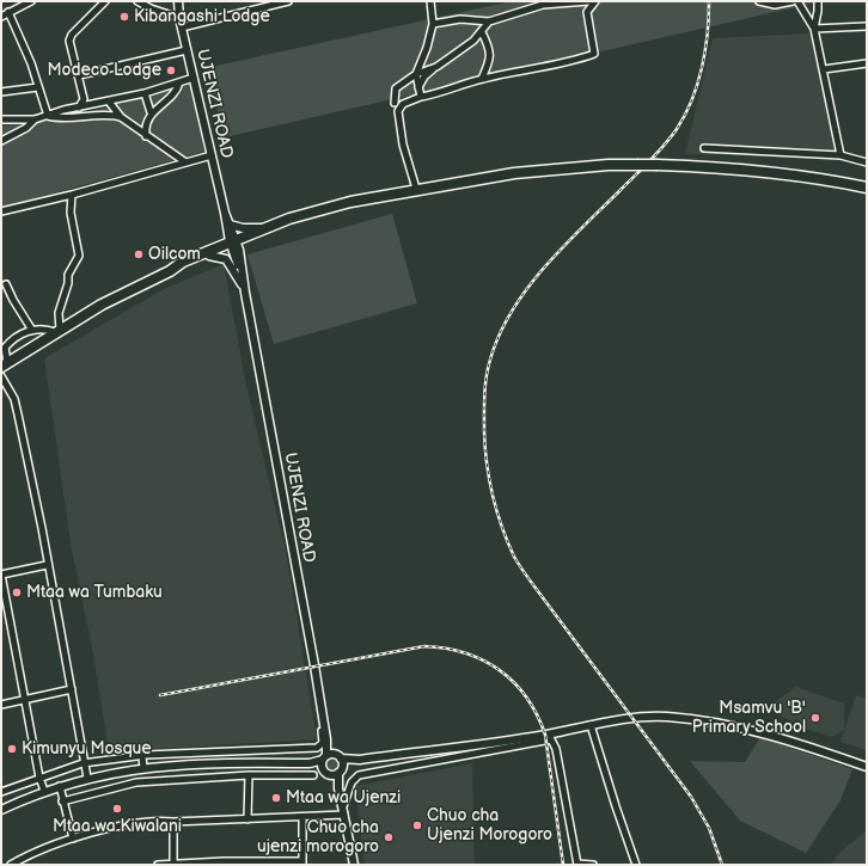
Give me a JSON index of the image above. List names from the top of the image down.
{
  "streets": {
    "street": ["UJENZI ROAD"]
  },
  "places": [
    "Kibangashi Lodge",
    "Modeco Lodge",
    "Oilcom",
    "Mtaa wa Tumbaku",
    "Msamvu 'B' Primary School",
    "Kimunyu Mosque",
    "Mtaa wa Ujenzi",
    "Mtaa wa Kiwalani",
    "Chuo cha Ujenzi Morogoro",
    "Chuo cha ujenzi morogoro"
  ]
}
